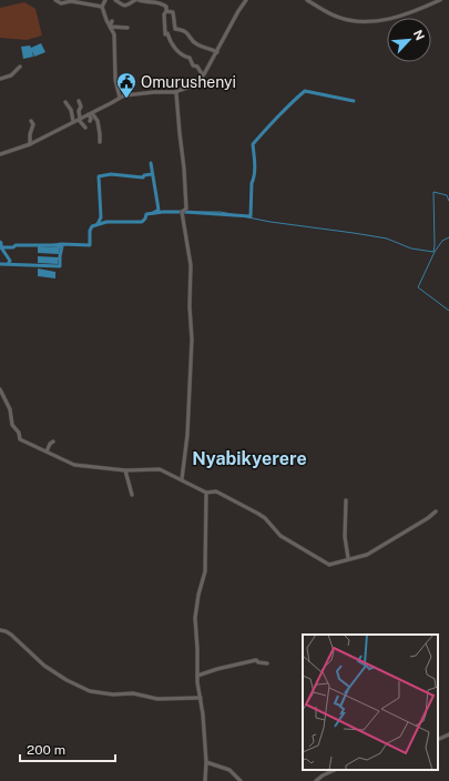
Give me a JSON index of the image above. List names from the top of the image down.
{
  "districts": ["Nyabikyerere"],
  "places": {
    "public building": ["Omurushenyi"]
  },
  "scale_bar": "200 m",
  "north": "top right"
}
